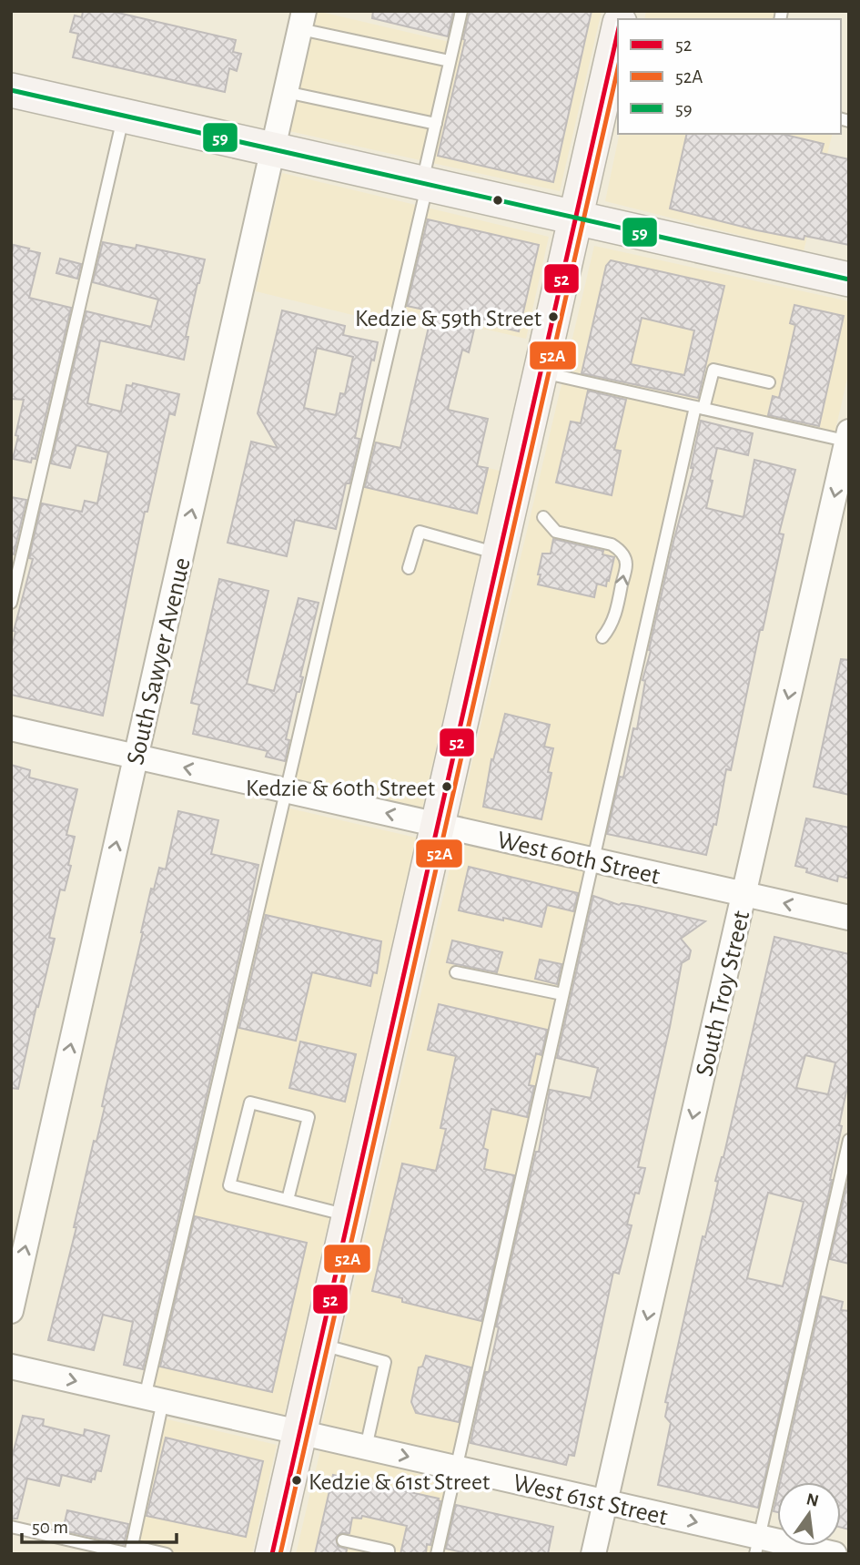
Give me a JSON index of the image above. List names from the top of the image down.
{
  "streets": {
    "street": [
      "South Sawyer Avenue",
      "West 60th Street",
      "South Troy Street",
      "West 61st Street"
    ]
  },
  "crossings": [
    ["South Sawyer Avenue", "West 60th Street"],
    ["West 60th Street", "South Troy Street"],
    ["South Troy Street", "West 61st Street"]
  ],
  "one_way": [
    "South Sawyer Avenue",
    "West 60th Street",
    "South Troy Street",
    "West 61st Street"
  ],
  "places": ["Kedzie & 59th Street", "Kedzie & 60th Street", "Kedzie & 61st Street"],
  "lines": ["transit line 52", "transit line 52A", "transit line 59"],
  "legend": ["52", "52A", "59"],
  "scale_bar": "50 m",
  "north": "top"
}
